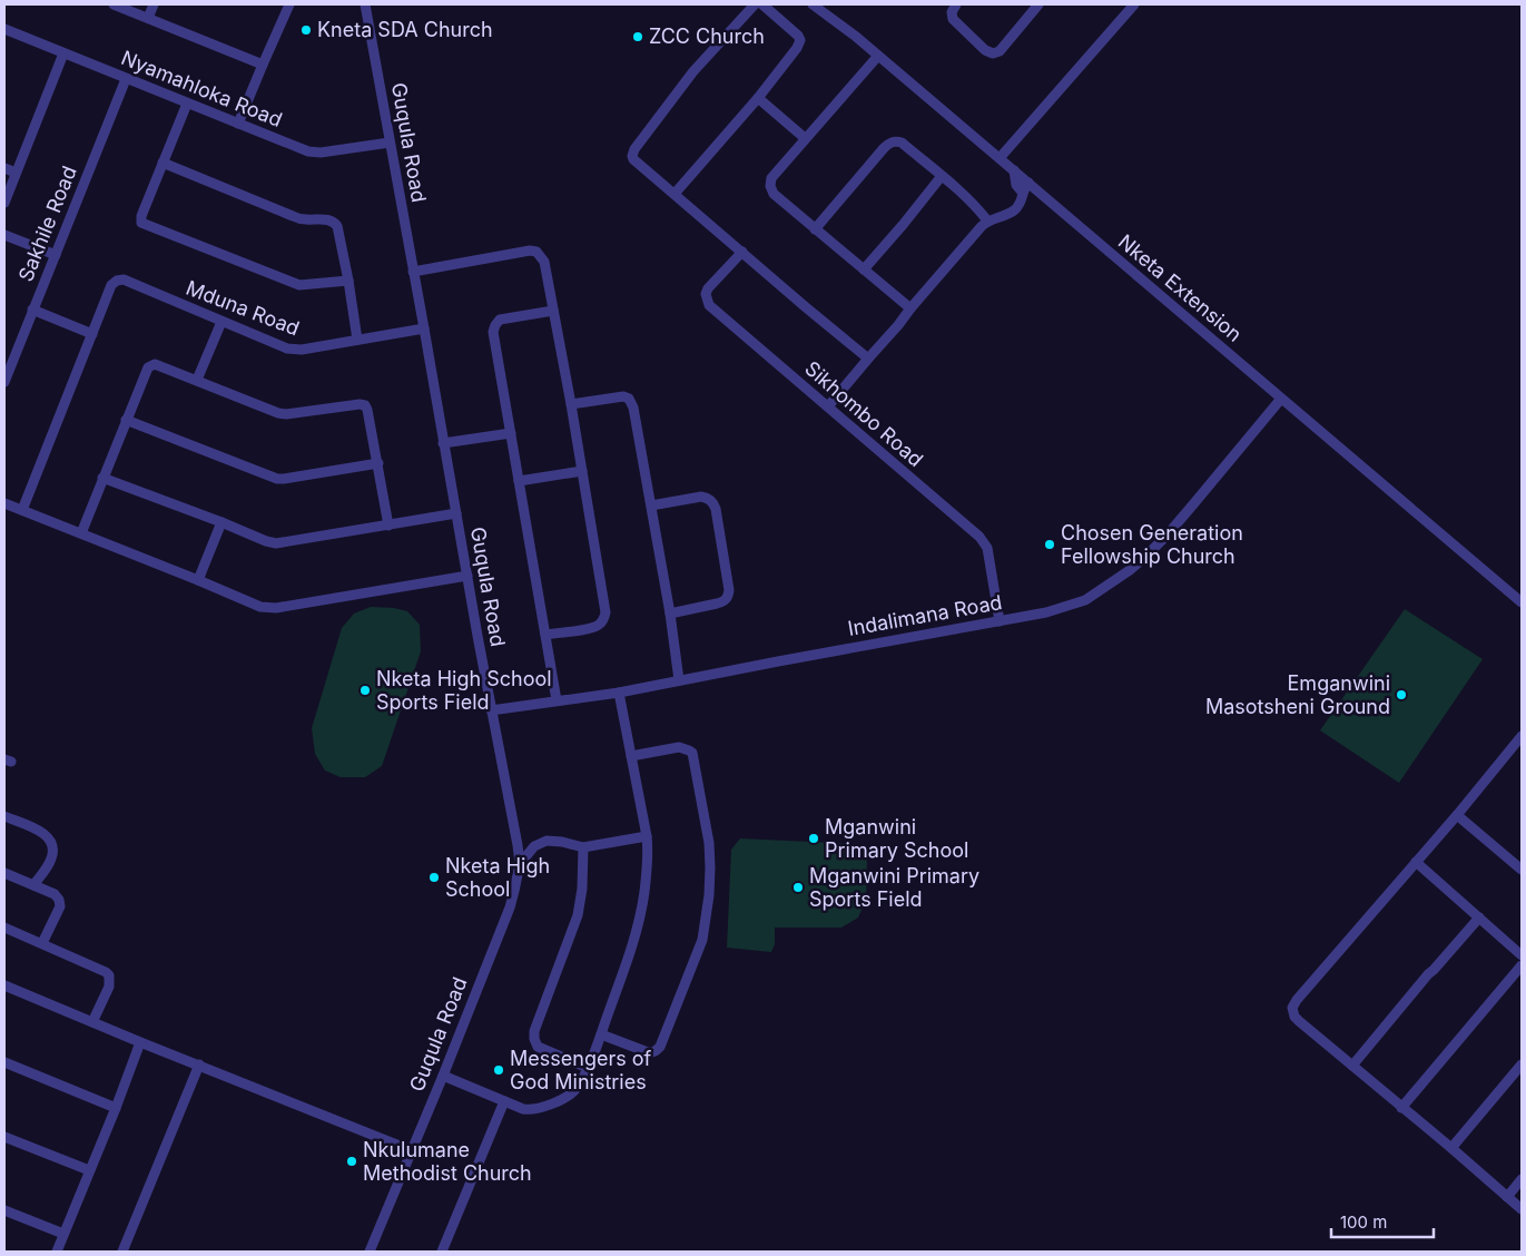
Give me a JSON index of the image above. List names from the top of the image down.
{
  "streets": {
    "street": [
      "Nyamahloka Road",
      "Guqula Road",
      "Sakhile Road",
      "Nketa Extension",
      "Mduna Road",
      "Sikhombo Road",
      "Indalimana Road"
    ]
  },
  "crossings": [
    ["Nyamahloka Road", "Guqula Road"],
    ["Nyamahloka Road", "Sakhile Road"],
    ["Guqula Road", "Mduna Road"],
    ["Guqula Road", "Indalimana Road"],
    ["Nketa Extension", "Indalimana Road"],
    ["Sikhombo Road", "Indalimana Road"]
  ],
  "places": [
    "Kneta SDA Church",
    "ZCC Church",
    "Chosen Generation Fellowship Church",
    "Nketa High School Sports Field",
    "Emganwini Masotsheni Ground",
    "Mganwini Primary School",
    "Nketa High School",
    "Mganwini Primary Sports Field",
    "Messengers of God Ministries",
    "Nkulumane Methodist Church"
  ],
  "scale_bar": "100 m"
}
